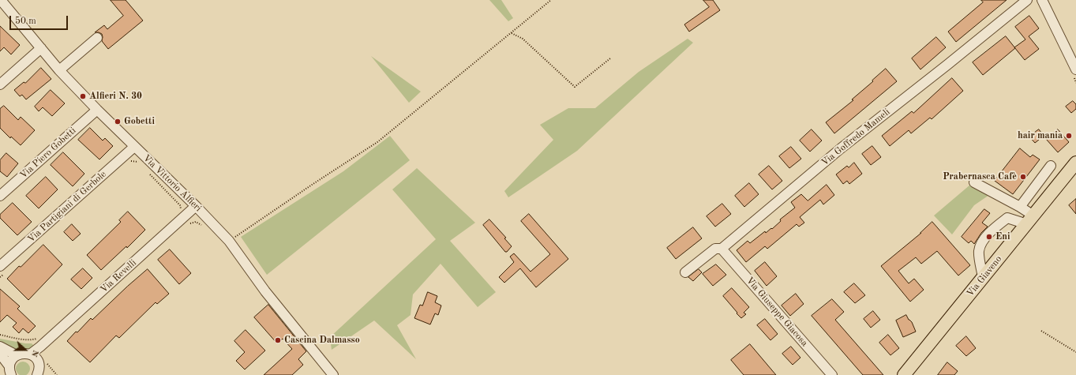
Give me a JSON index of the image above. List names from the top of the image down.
{
  "streets": {
    "main road": ["Via Giaveno"],
    "street": [
      "Via Goffredo Mameli",
      "Via Piero Gobetti",
      "Via Vittorio Alfieri",
      "Via Partigiani di Gerbole",
      "Via Revelli",
      "Via Giuseppe Giacosa"
    ]
  },
  "crossings": [
    ["Via Goffredo Mameli", "Via Giuseppe Giacosa"],
    ["Via Piero Gobetti", "Via Vittorio Alfieri"],
    ["Via Vittorio Alfieri", "Via Partigiani di Gerbole"],
    ["Via Vittorio Alfieri", "Via Revelli"]
  ],
  "places": [
    "Alfieri N. 30",
    "Gobetti",
    "hair mania",
    "Prabernasca Cafè",
    "Eni",
    "Cascina Dalmasso"
  ],
  "scale_bar": "50 m",
  "north": "right"
}
